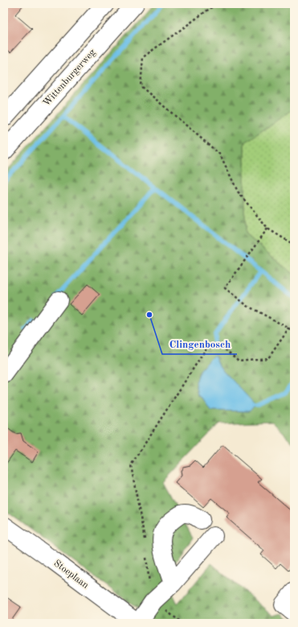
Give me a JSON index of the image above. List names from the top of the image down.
{
  "streets": {
    "street": ["Wittenburgerweg", "Stoeplaan"]
  },
  "places": ["Clingenbosch"]
}
